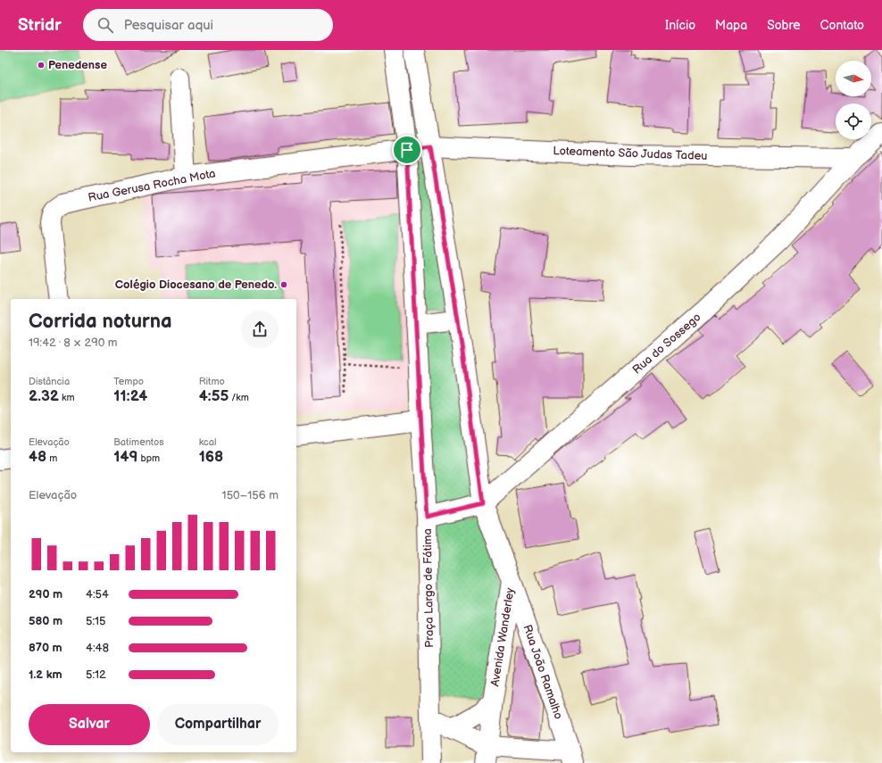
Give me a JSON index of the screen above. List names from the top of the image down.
{
  "streets": {
    "street": [
      "Loteamento São Judas Tadeu",
      "Rua Gerusa Rocha Mota",
      "Rua do Sossego",
      "Praça Largo de Fátima",
      "Avenida Wanderley",
      "Rua João Ramalho"
    ]
  },
  "crossings": [
    ["Loteamento São Judas Tadeu", "Rua Gerusa Rocha Mota"],
    ["Loteamento São Judas Tadeu", "Rua do Sossego"],
    ["Loteamento São Judas Tadeu", "Praça Largo de Fátima"],
    ["Loteamento São Judas Tadeu", "Avenida Wanderley"],
    ["Rua Gerusa Rocha Mota", "Praça Largo de Fátima"],
    ["Rua do Sossego", "Praça Largo de Fátima"],
    ["Rua do Sossego", "Avenida Wanderley"],
    ["Avenida Wanderley", "Rua João Ramalho"]
  ],
  "places": ["Penedense", "Colégio Diocesano de Penedo."],
  "north": "right",
  "page": {
    "header": "Stridr",
    "search": "Pesquisar aqui",
    "nav": [
      "Início",
      "Mapa",
      "Sobre",
      "Contato"
    ],
    "heading": ["Corrida noturna", "19:42 · 8 × 290 m"],
    "stats": [
      ["Distância", "2.32 km"],
      ["Tempo", "11:24"],
      ["Ritmo", "4:55 /km"],
      ["Elevação", "48 m"],
      ["Batimentos", "149 bpm"],
      ["kcal", "168"]
    ],
    "chart": ["Elevação", "150–156 m"],
    "list": [
      {
        "name": "290 m",
        "note": "4:54"
      },
      {
        "name": "580 m",
        "note": "5:15"
      },
      {
        "name": "870 m",
        "note": "4:48"
      },
      {
        "name": "1.2 km",
        "note": "5:12"
      }
    ],
    "buttons": ["Salvar", "Compartilhar"]
  }
}
